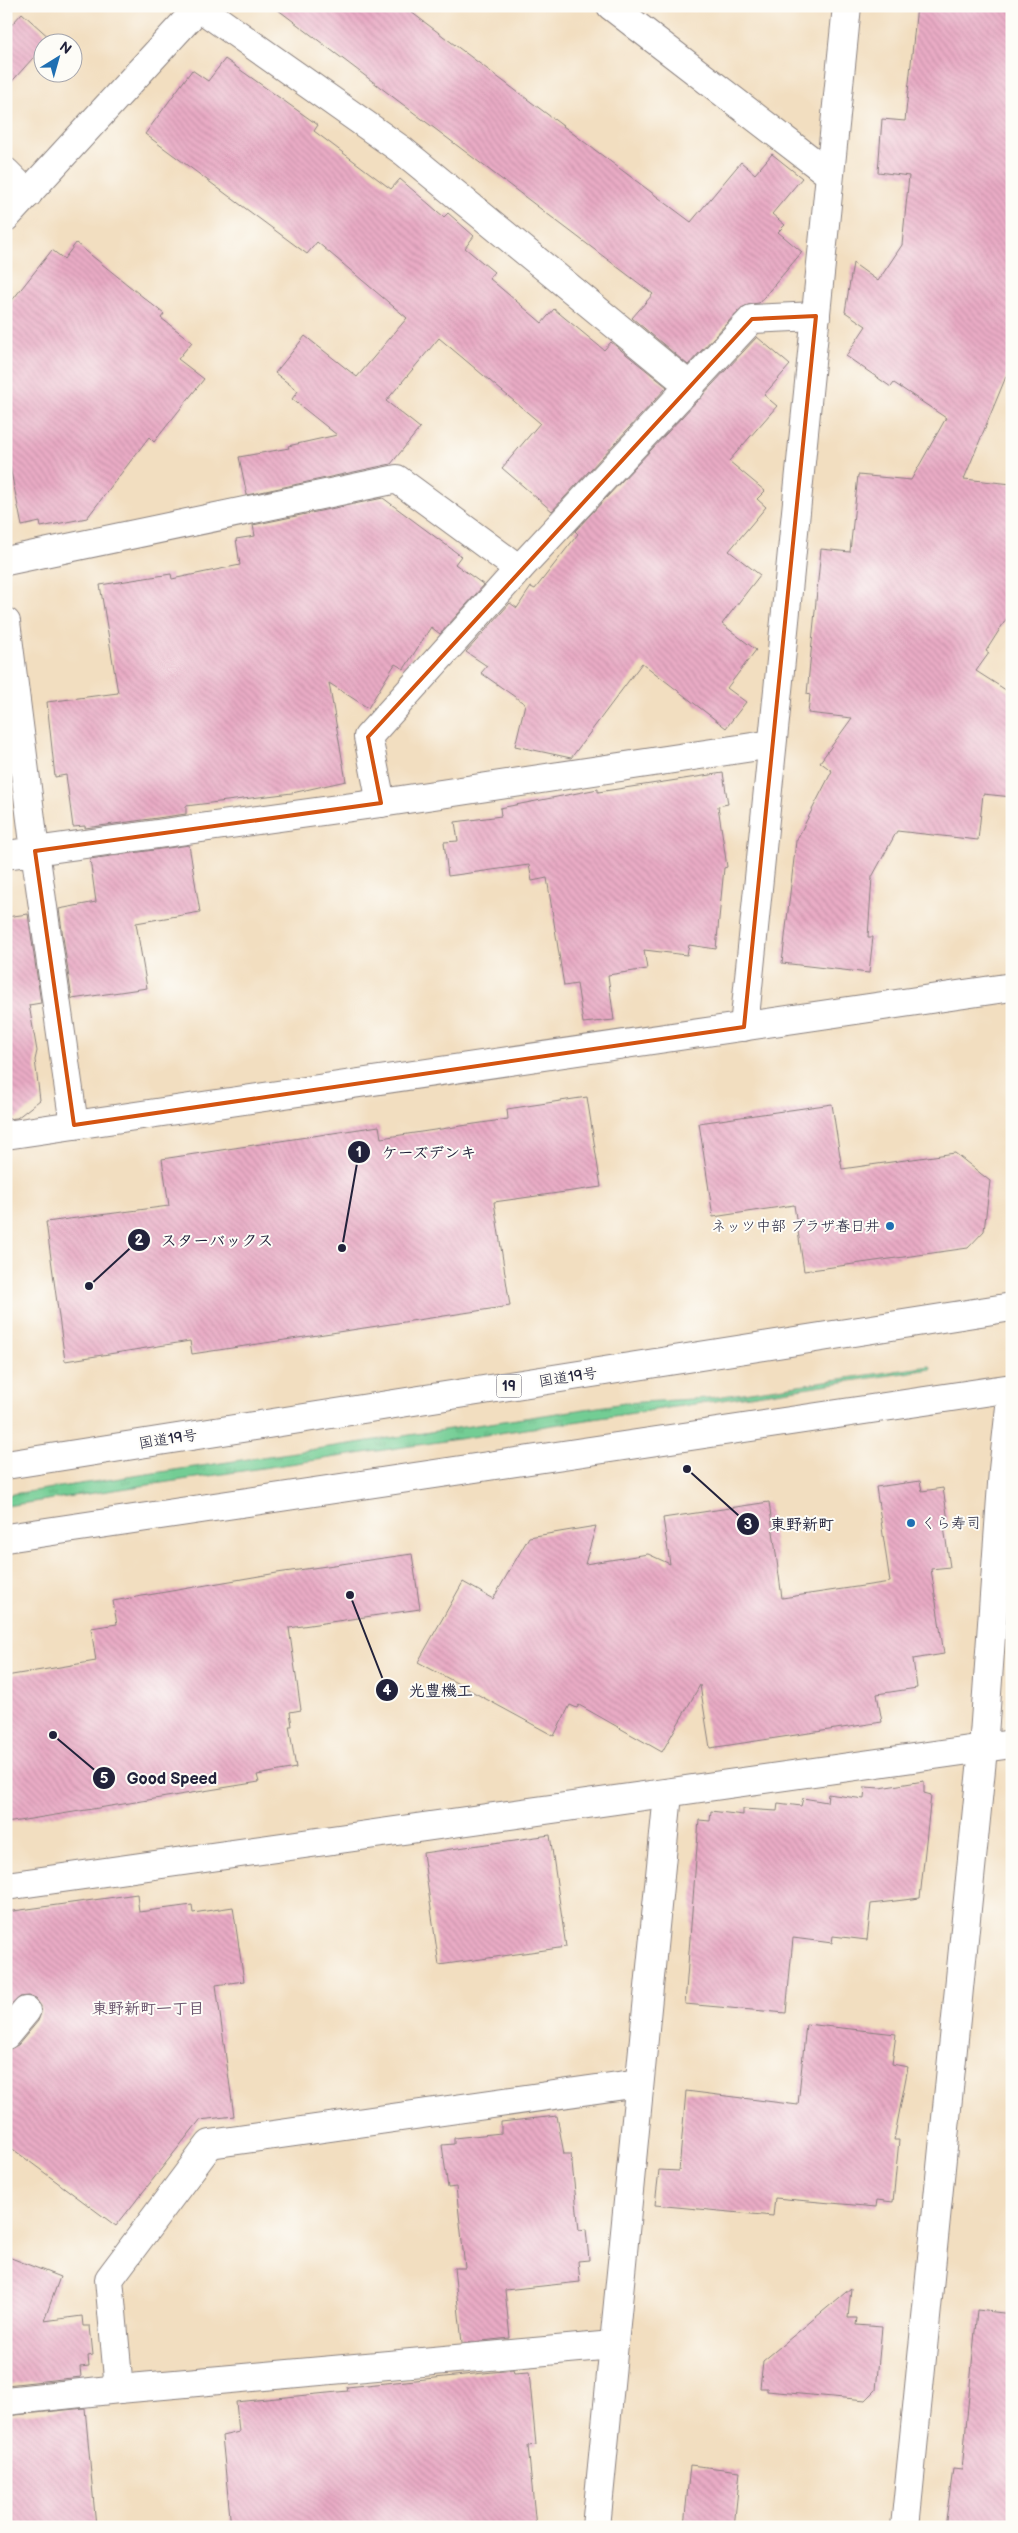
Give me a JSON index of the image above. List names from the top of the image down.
{
  "streets": {
    "main road": ["国道19号", "19"]
  },
  "districts": ["東野新町一丁目"],
  "places": [
    "ネッツ中部 プラザ春日井",
    "ケーズデンキ",
    "スターバックス",
    "東野新町",
    "くら寿司",
    "光豊機工",
    "Good Speed"
  ],
  "north": "top right"
}
